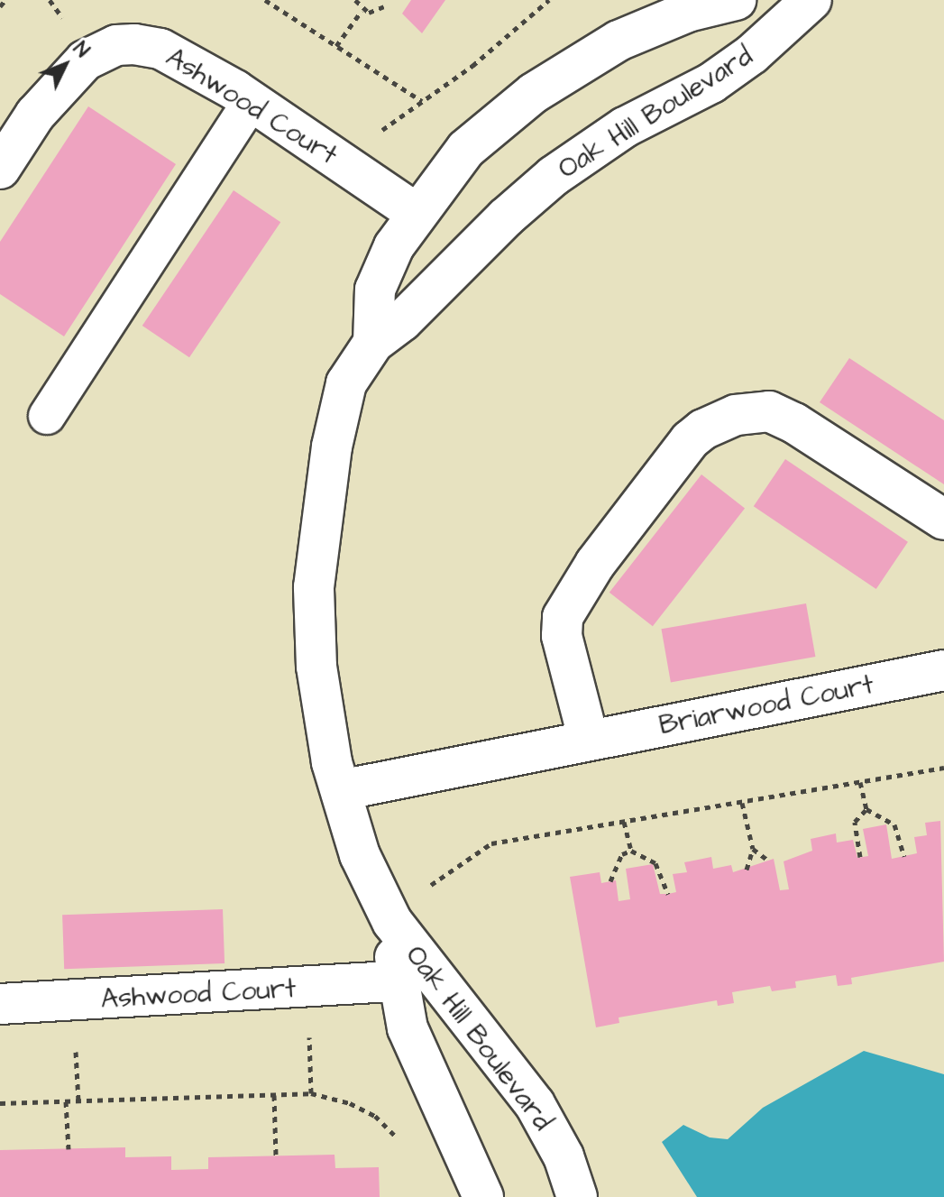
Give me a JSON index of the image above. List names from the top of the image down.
{
  "streets": {
    "street": ["Ashwood Court", "Oak Hill Boulevard", "Briarwood Court"]
  },
  "crossings": [
    ["Ashwood Court", "Oak Hill Boulevard"],
    ["Oak Hill Boulevard", "Briarwood Court"]
  ],
  "north": "top right"
}
